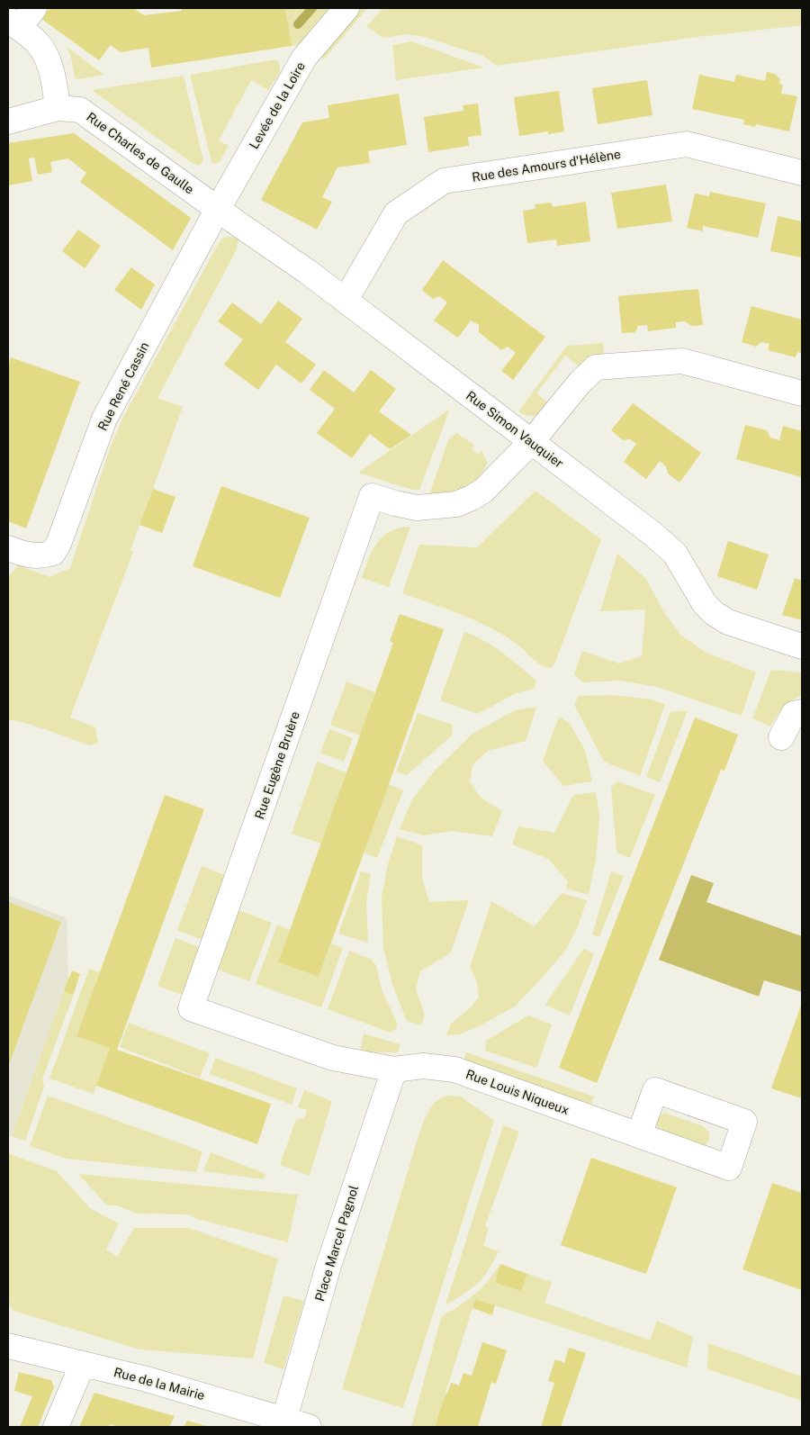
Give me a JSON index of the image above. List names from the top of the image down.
{
  "streets": {
    "street": [
      "Levée de la Loire",
      "Rue Charles de Gaulle",
      "Rue des Amours d'Hélène",
      "Rue René Cassin",
      "Rue Simon Vauquier",
      "Rue Eugène Bruère",
      "Rue Louis Niqueux",
      "Place Marcel Pagnol",
      "Rue de la Mairie"
    ]
  },
  "crossings": [
    ["Levée de la Loire", "Rue Charles de Gaulle"],
    ["Levée de la Loire", "Rue René Cassin"],
    ["Levée de la Loire", "Rue Simon Vauquier"],
    ["Rue Charles de Gaulle", "Rue René Cassin"],
    ["Rue Charles de Gaulle", "Rue Simon Vauquier"],
    ["Rue des Amours d'Hélène", "Rue Simon Vauquier"],
    ["Rue René Cassin", "Rue Simon Vauquier"],
    ["Rue Simon Vauquier", "Rue Eugène Bruère"],
    ["Rue Eugène Bruère", "Rue Louis Niqueux"],
    ["Rue Eugène Bruère", "Place Marcel Pagnol"],
    ["Rue Louis Niqueux", "Place Marcel Pagnol"],
    ["Place Marcel Pagnol", "Rue de la Mairie"]
  ]
}
